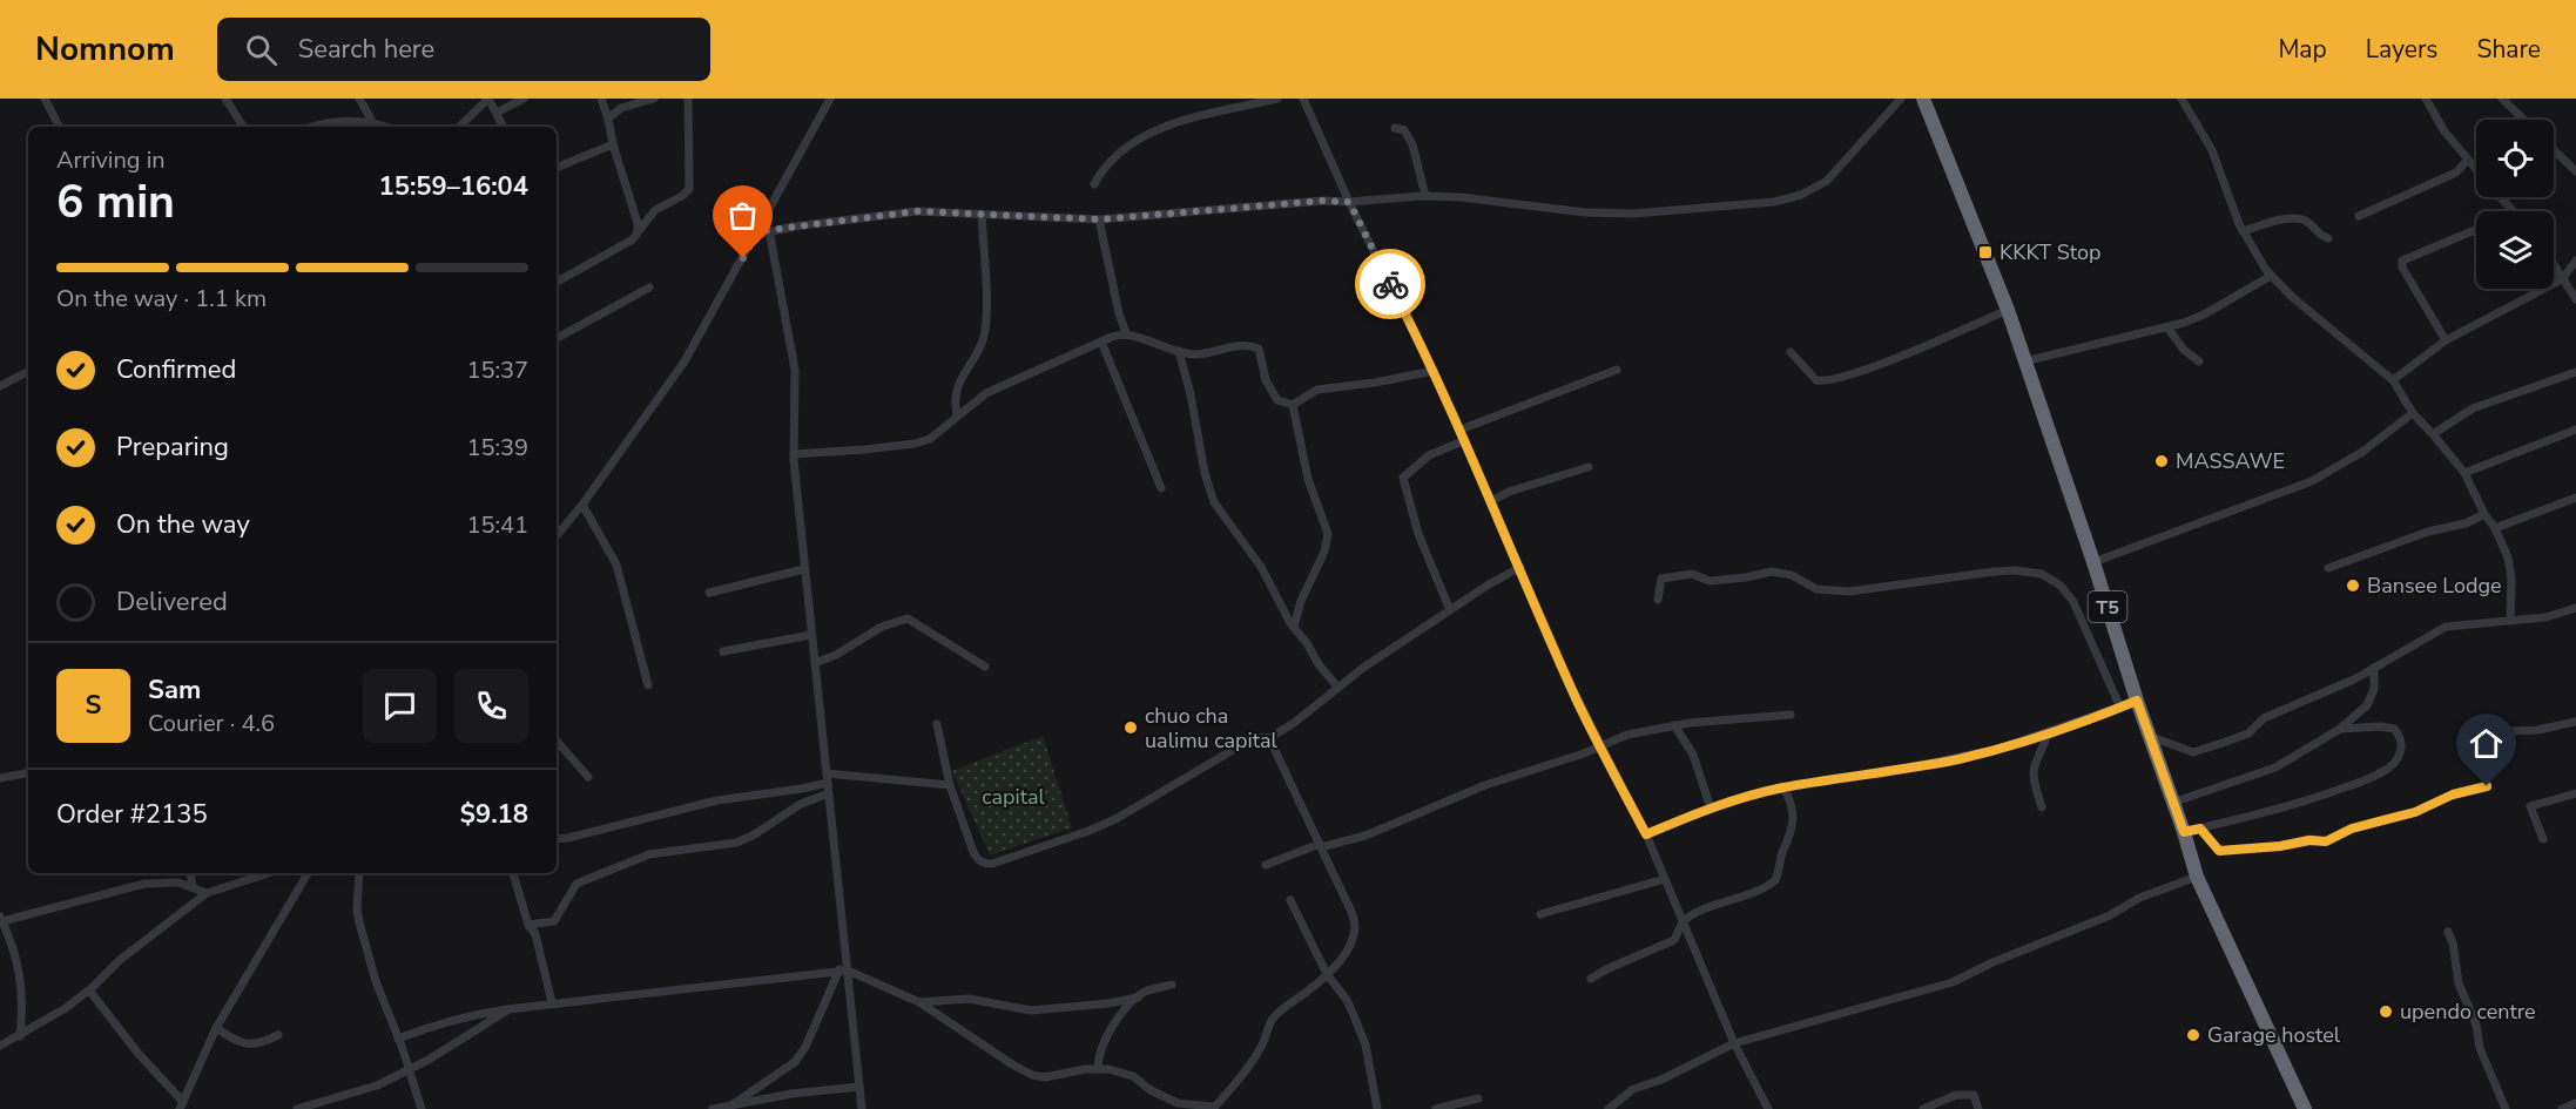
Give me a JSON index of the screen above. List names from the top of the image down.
{
  "streets": {
    "highway": ["T5"]
  },
  "parks": ["capital"],
  "places": {
    "transit": ["KKKT Stop"],
    "other": [
      "MASSAWE",
      "Bansee Lodge",
      "chuo cha ualimu capital",
      "upendo centre",
      "Garage hostel"
    ]
  },
  "page": {
    "header": "Nomnom",
    "search": "Search here",
    "nav": ["Map", "Layers", "Share"],
    "heading": ["6 min", "Arriving in", "15:59–16:04"],
    "panel": [
      "Sam",
      "Courier · 4.6",
      "Order #2135",
      "$9.18"
    ],
    "bar": "On the way · 1.1 km",
    "list": [
      ["Confirmed", "15:37"],
      ["Preparing", "15:39"],
      ["On the way", "15:41"],
      "Delivered"
    ],
    "round": "S"
  }
}
